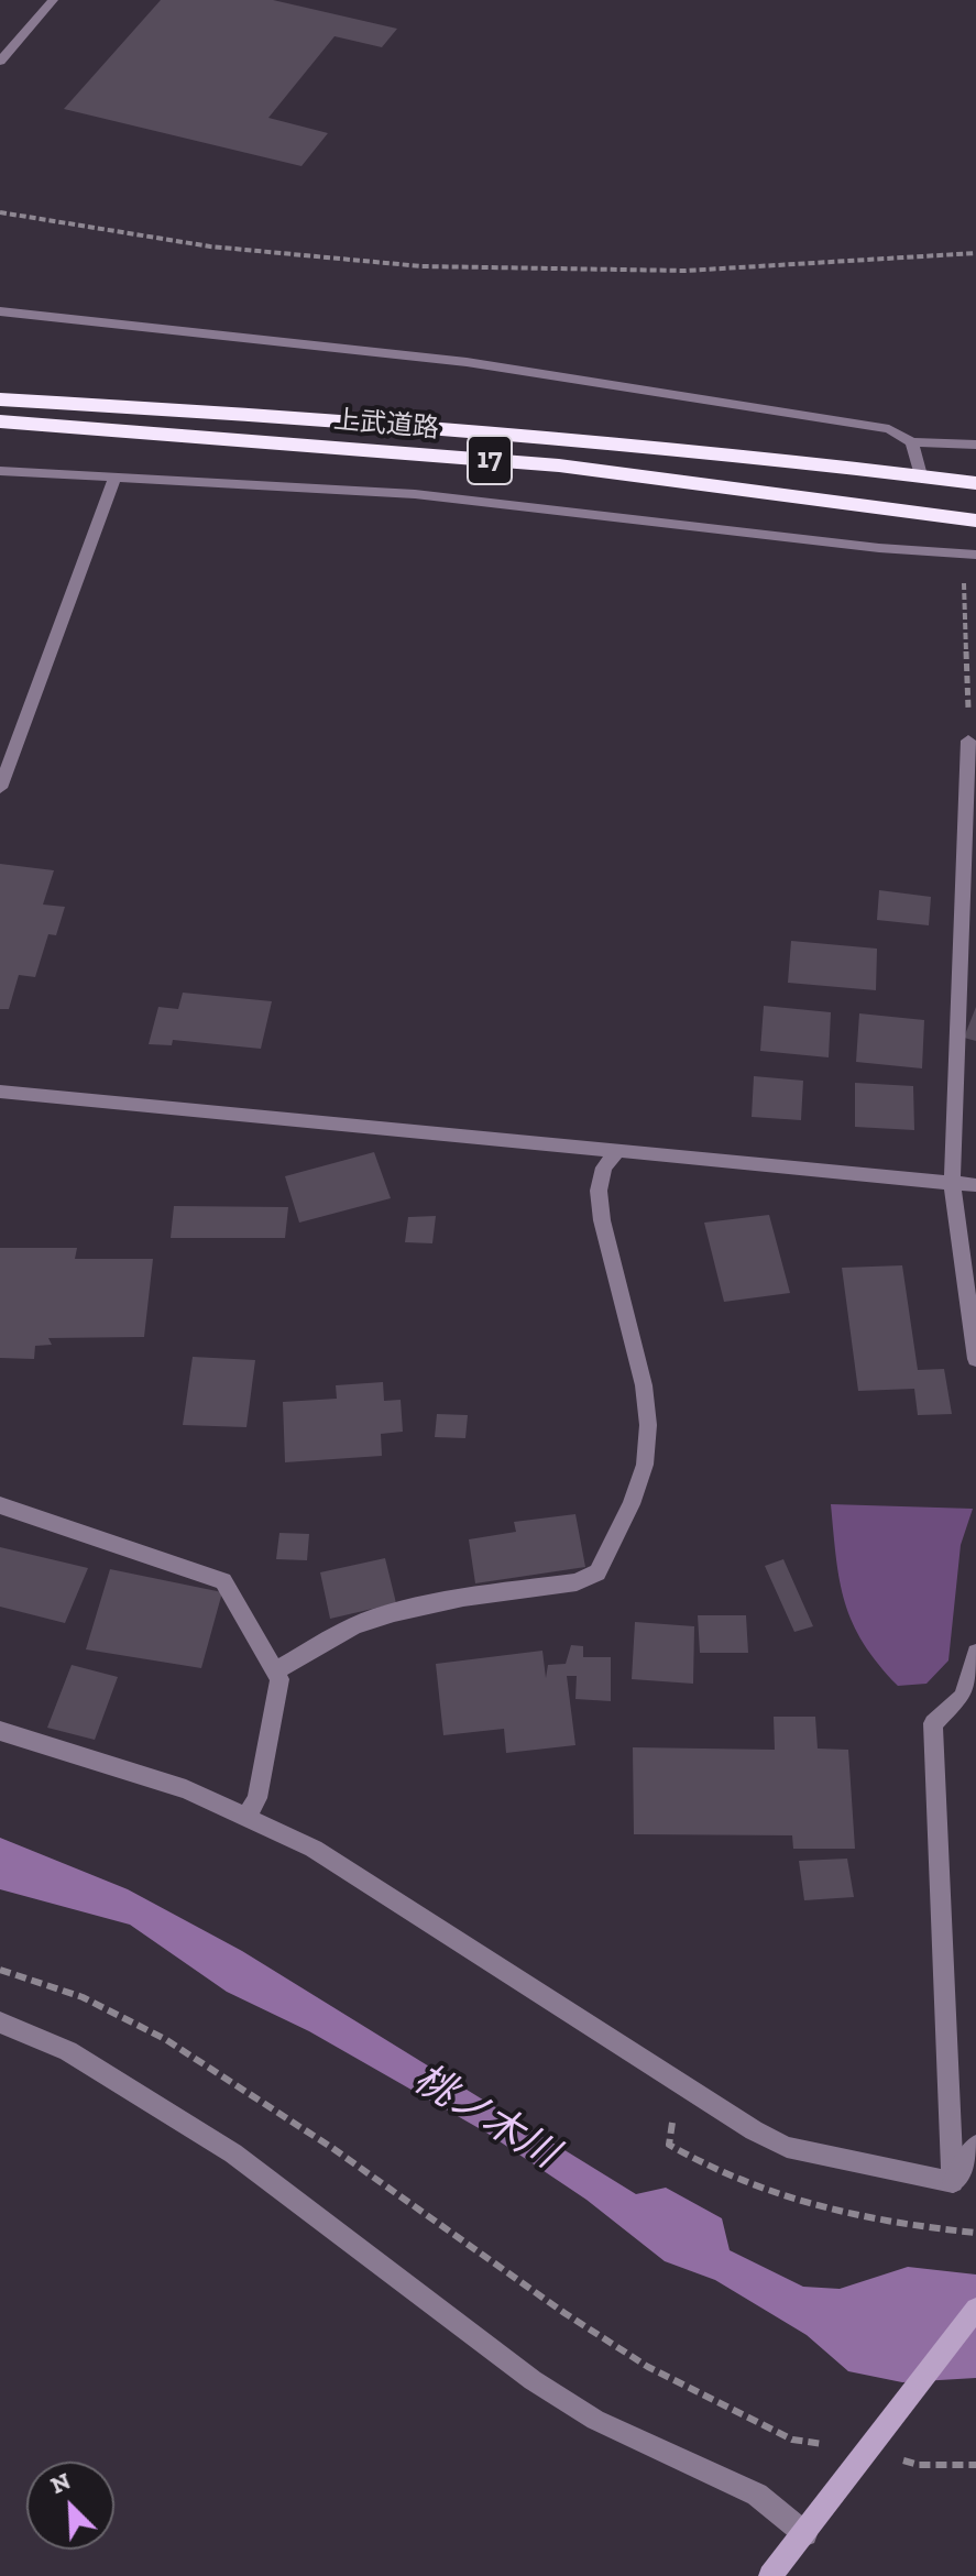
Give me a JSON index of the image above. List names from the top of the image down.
{
  "streets": {
    "highway": ["上武道路", "17"]
  },
  "water": ["桃ノ木川"],
  "north": "top left"
}
